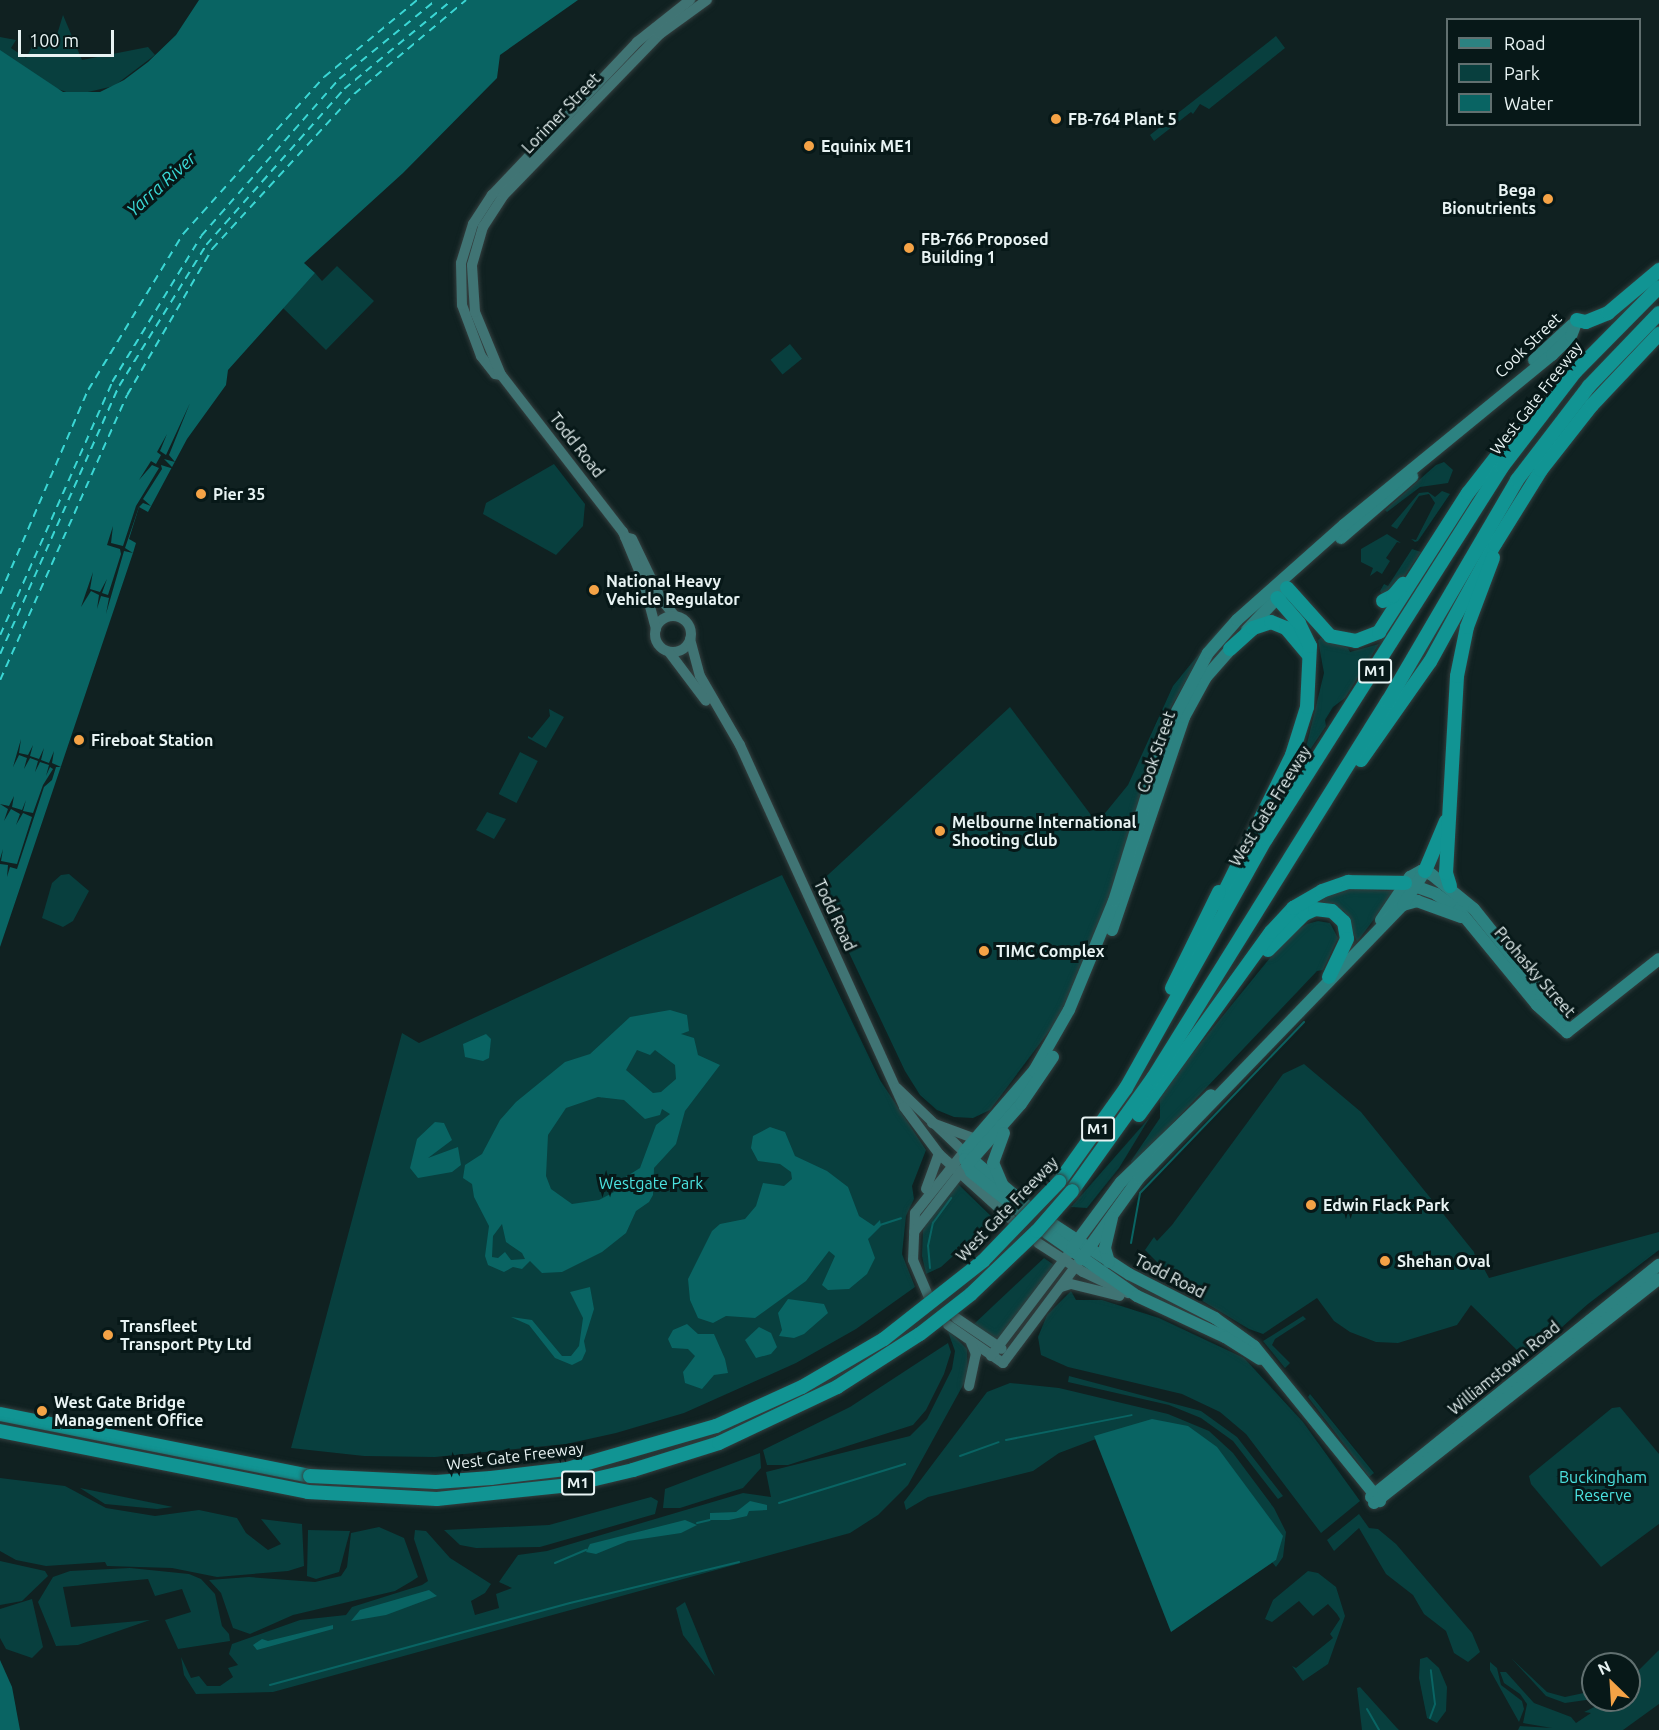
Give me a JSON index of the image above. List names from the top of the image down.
{
  "streets": {
    "highway": ["West Gate Freeway", "M1"],
    "main road": [
      "Lorimer Street",
      "Cook Street",
      "Todd Road",
      "Prohasky Street",
      "Williamstown Road"
    ]
  },
  "crossings": [
    ["Lorimer Street", "Todd Road"],
    ["Cook Street", "Todd Road"],
    ["West Gate Freeway", "M1"],
    ["Todd Road", "Williamstown Road"]
  ],
  "water": ["Yarra River"],
  "parks": ["Westgate Park", "Buckingham Reserve"],
  "places": [
    "FB-764 Plant 5",
    "Equinix ME1",
    "Bega Bionutrients",
    "FB-766 Proposed Building 1",
    "Pier 35",
    "National Heavy Vehicle Regulator",
    "Fireboat Station",
    "Melbourne International Shooting Club",
    "TIMC Complex",
    "Edwin Flack Park",
    "Shehan Oval",
    "Transfleet Transport Pty Ltd",
    "West Gate Bridge Management Office"
  ],
  "legend": ["Road", "Park", "Water"],
  "scale_bar": "100 m",
  "north": "top left"
}
